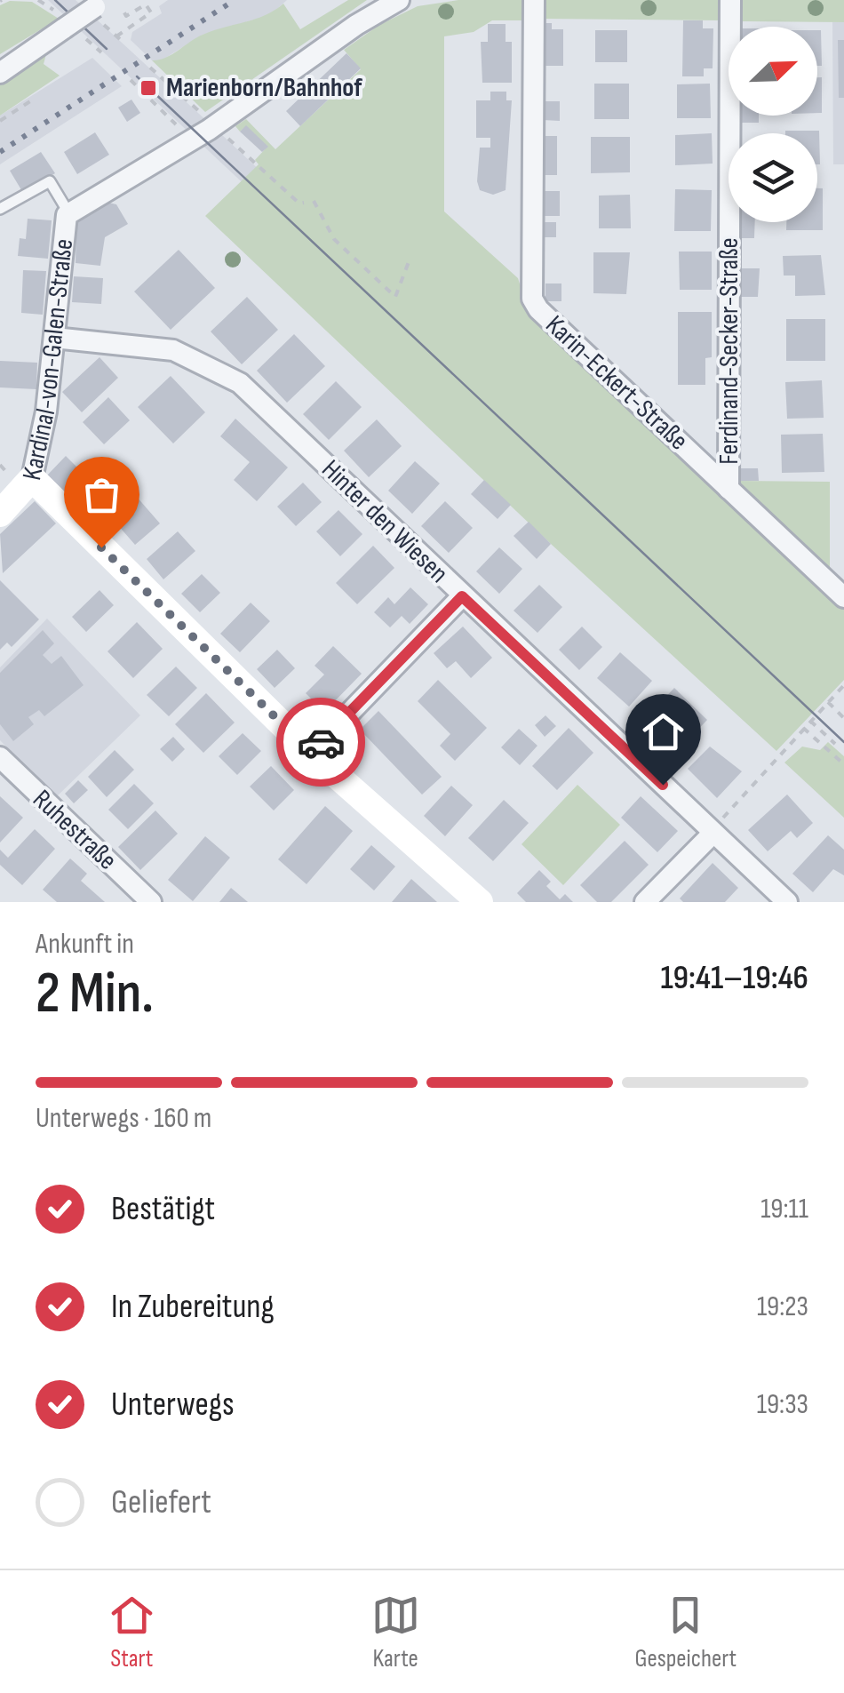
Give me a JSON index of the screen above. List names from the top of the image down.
{
  "streets": {
    "street": [
      "Ferdinand-Secker-Straße",
      "Kardinal-von-Galen-Straße",
      "Karin-Eckert-Straße",
      "Hinter den Wiesen",
      "Ruhestraße"
    ]
  },
  "crossings": [
    ["Ferdinand-Secker-Straße", "Karin-Eckert-Straße"],
    ["Kardinal-von-Galen-Straße", "Hinter den Wiesen"]
  ],
  "places": {
    "transit": ["Marienborn/Bahnhof"]
  },
  "north": "top right",
  "page": {
    "heading": ["2 Min.", "Ankunft in", "19:41–19:46"],
    "bar": "Unterwegs · 160 m",
    "list": [
      ["Bestätigt", "19:11"],
      ["In Zubereitung", "19:23"],
      ["Unterwegs", "19:33"],
      "Geliefert"
    ],
    "tabs": ["Start", "Karte", "Gespeichert"]
  }
}
